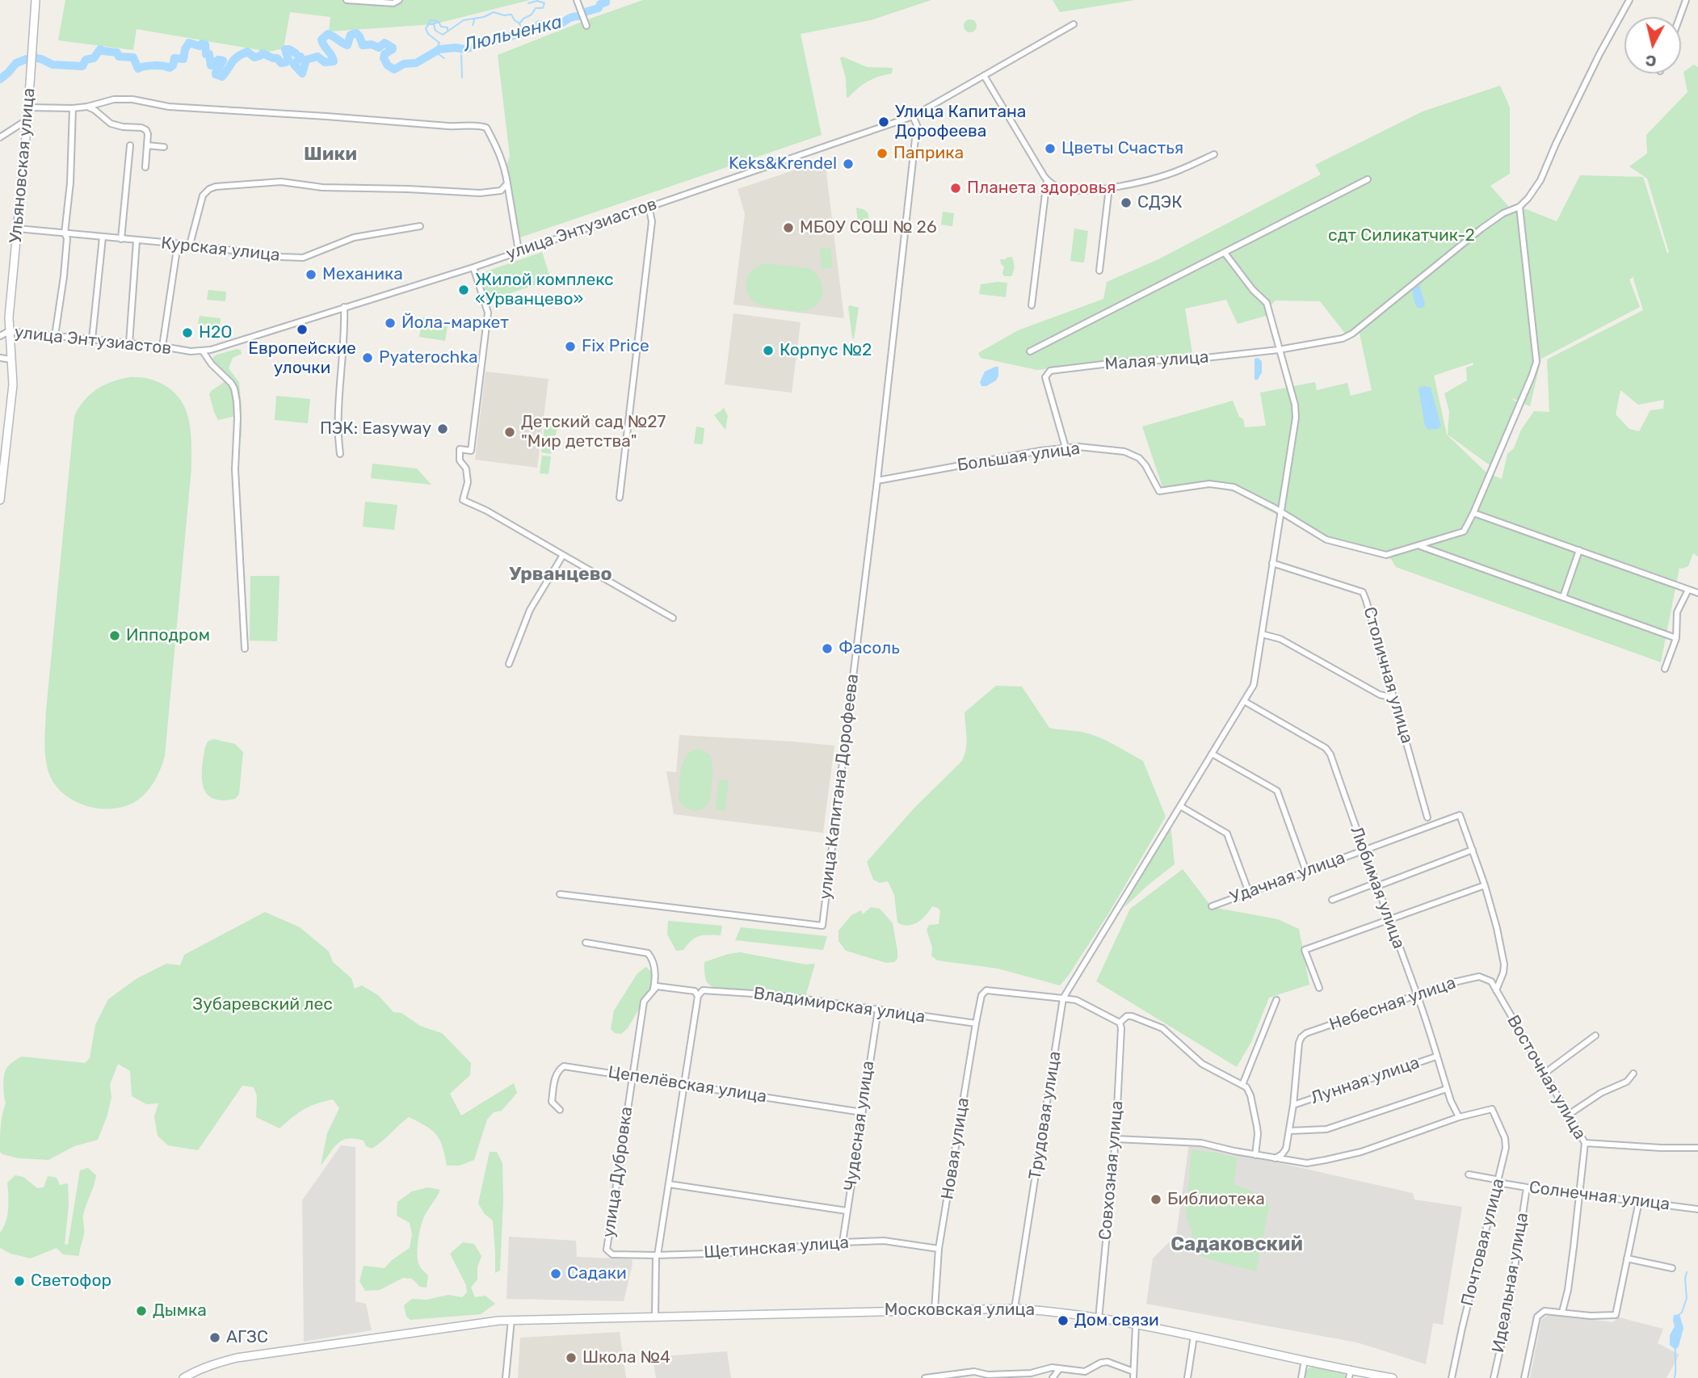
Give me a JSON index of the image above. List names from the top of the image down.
{
  "streets": {
    "main road": ["Ульяновская улица", "Московская улица"],
    "street": [
      "улица Энтузиастов",
      "Курская улица",
      "Малая улица",
      "Большая улица",
      "Столичная улица",
      "улица Капитана Дорофеева",
      "Удачная улица",
      "Любимая улица",
      "Небесная улица",
      "Владимирская улица",
      "Восточная улица",
      "Лунная улица",
      "Цепелёвская улица",
      "Трудовая улица",
      "Чудесная улица",
      "Новая улица",
      "Совхозная улица",
      "улица Дубровка",
      "Солнечная улица",
      "Почтовая улица",
      "Щетинская улица",
      "Идеальная улица"
    ]
  },
  "crossings": [
    ["Ульяновская улица", "улица Энтузиастов"],
    ["Ульяновская улица", "Курская улица"],
    ["улица Энтузиастов", "улица Капитана Дорофеева"],
    ["Малая улица", "Большая улица"],
    ["Большая улица", "улица Капитана Дорофеева"],
    ["Удачная улица", "Любимая улица"],
    ["Любимая улица", "Небесная улица"],
    ["Любимая улица", "Лунная улица"],
    ["Любимая улица", "Почтовая улица"],
    ["Небесная улица", "Восточная улица"],
    ["Небесная улица", "Лунная улица"],
    ["Владимирская улица", "Чудесная улица"],
    ["Владимирская улица", "Новая улица"],
    ["Восточная улица", "Солнечная улица"],
    ["Цепелёвская улица", "Чудесная улица"],
    ["Цепелёвская улица", "улица Дубровка"],
    ["Трудовая улица", "Новая улица"],
    ["Трудовая улица", "Московская улица"],
    ["Чудесная улица", "Щетинская улица"],
    ["Новая улица", "Щетинская улица"],
    ["Новая улица", "Московская улица"],
    ["Совхозная улица", "Московская улица"],
    ["улица Дубровка", "Щетинская улица"],
    ["Солнечная улица", "Почтовая улица"],
    ["Солнечная улица", "Идеальная улица"]
  ],
  "districts": ["Шики", "Урванцево", "Садаковский"],
  "water": ["Люльченка"],
  "parks": ["сдт Силикатчик-2", "Зубаревский лес"],
  "places": [
    "Улица Капитана Дорофеева",
    "Цветы Счастья",
    "Паприка",
    "Keks&Krendel",
    "Планета здоровья",
    "СДЭК",
    "МБОУ СОШ № 26",
    "Механика",
    "Жилой комплекс «Урванцево»",
    "Йола-маркет",
    "Европейские улочки",
    "H2O",
    "Fix Price",
    "Корпус №2",
    "Pyaterochka",
    "ПЭК: Easyway",
    "Детский сад №27 \"Мир детства\"",
    "Ипподром",
    "Фасоль",
    "Библиотека",
    "Садаки",
    "Светофор",
    "Дымка",
    "Дом связи",
    "АГЗС",
    "Школа №4"
  ],
  "north": "bottom"
}
